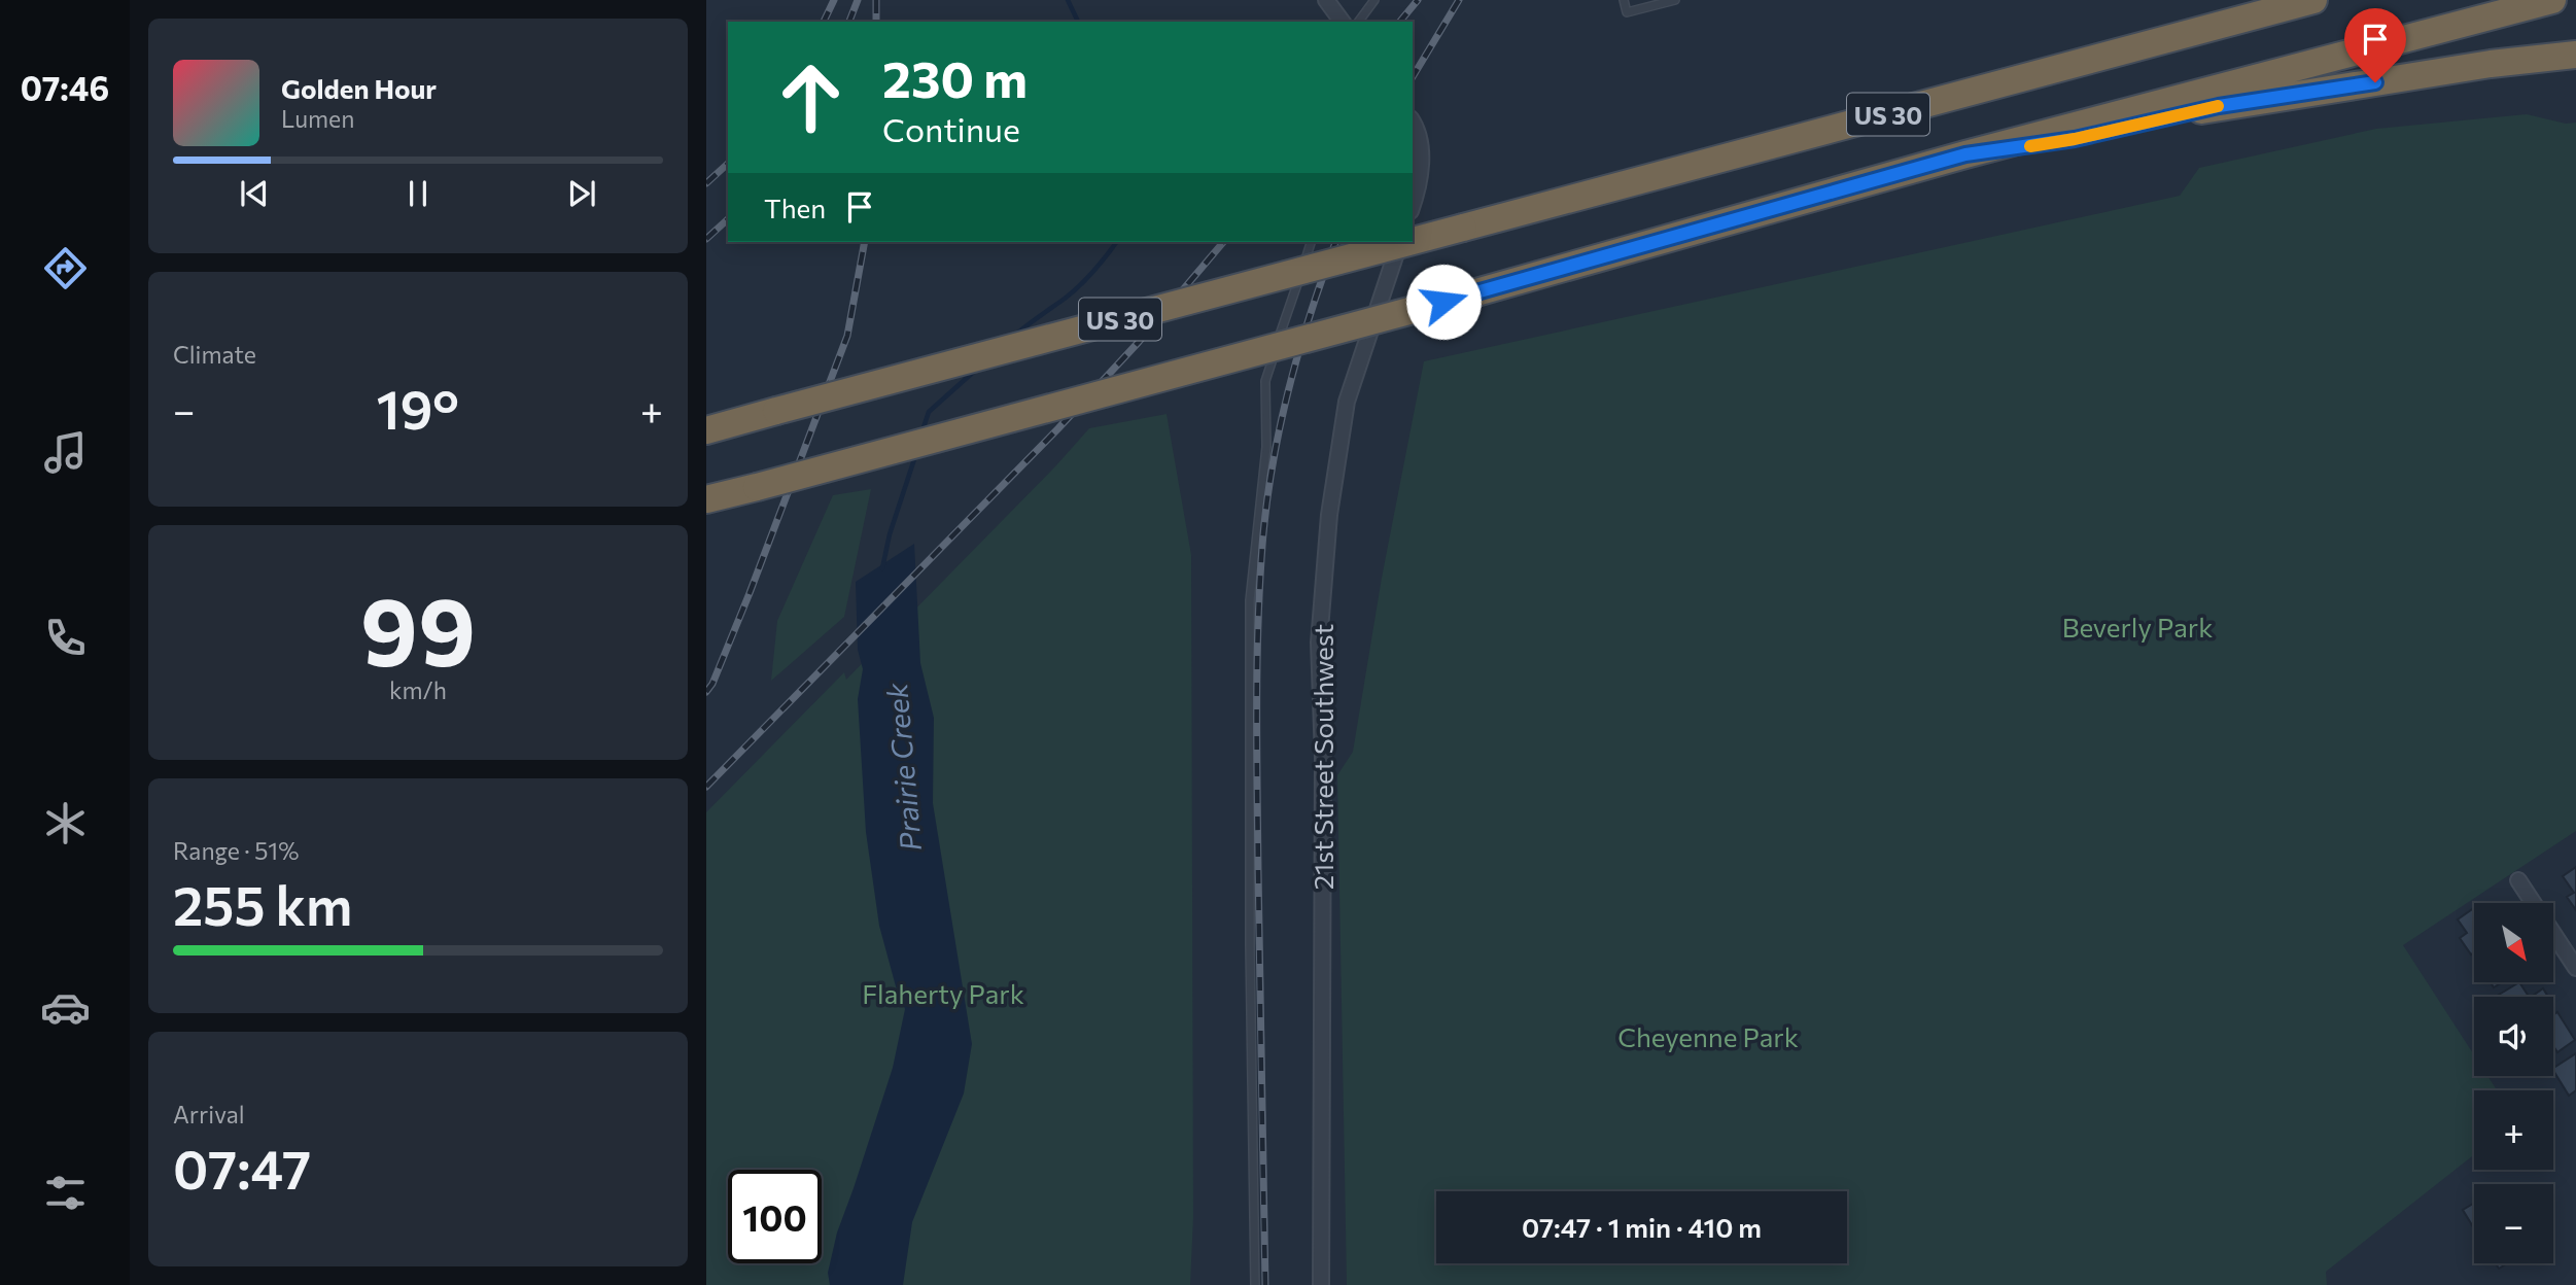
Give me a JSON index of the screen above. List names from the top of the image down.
{
  "streets": {
    "highway": ["US 30"],
    "street": ["21st Street Southwest"]
  },
  "water": ["Prairie Creek"],
  "parks": ["Beverly Park", "Flaherty Park", "Cheyenne Park"],
  "north": "bottom right",
  "page": {
    "tabs": "07:46",
    "turn": ["230 m", "Continue"],
    "song": ["Golden Hour", "Lumen"],
    "then": "Then",
    "tile": [
      "Climate",
      ["99", "km/h"],
      ["Range · 51%", "255 km"],
      ["Arrival", "07:47"]
    ],
    "heat": ["−", "19°", "+"],
    "map_buttons": ["+", "−"],
    "limit": "100",
    "trip": "07:47 · 1 min · 410 m"
  }
}
